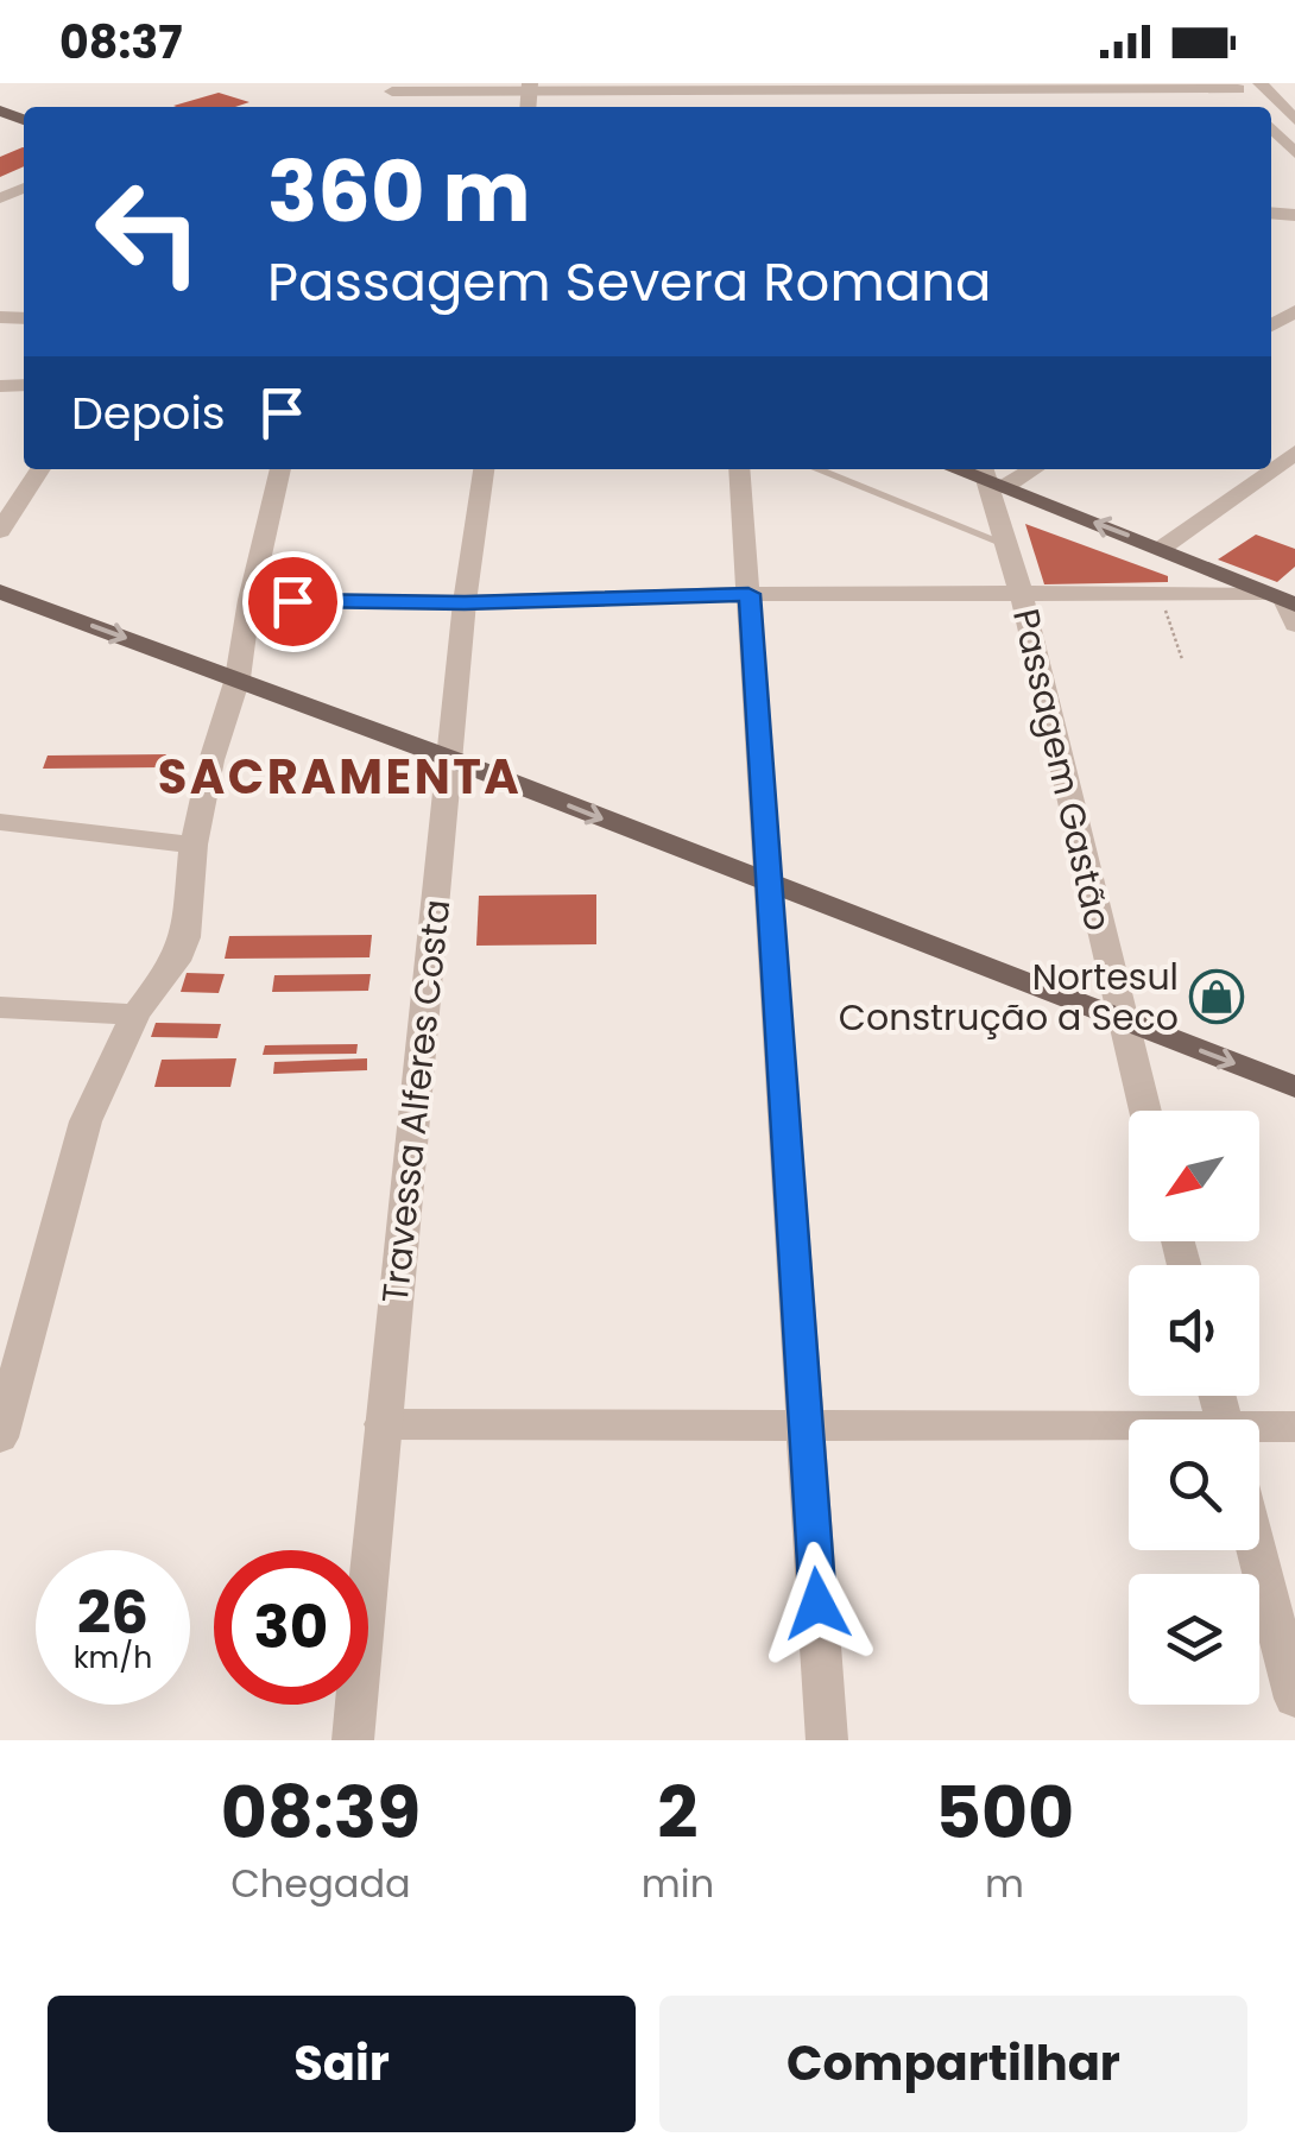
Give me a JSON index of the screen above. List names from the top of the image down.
{
  "streets": {
    "street": ["Passagem Gastão", "Travessa Alferes Costa"]
  },
  "districts": ["SACRAMENTA"],
  "places": {
    "shop": ["Nortesul Construção a Seco"]
  },
  "north": "bottom left",
  "page": {
    "status": "08:37",
    "turn": ["360 m", "Passagem Severa Romana"],
    "then": "Depois",
    "speed": "26 km/h",
    "limit": "30",
    "eta": [
      "08:39",
      "Chegada",
      "2",
      "min",
      "500",
      "m"
    ],
    "buttons": ["Sair", "Compartilhar"]
  }
}
